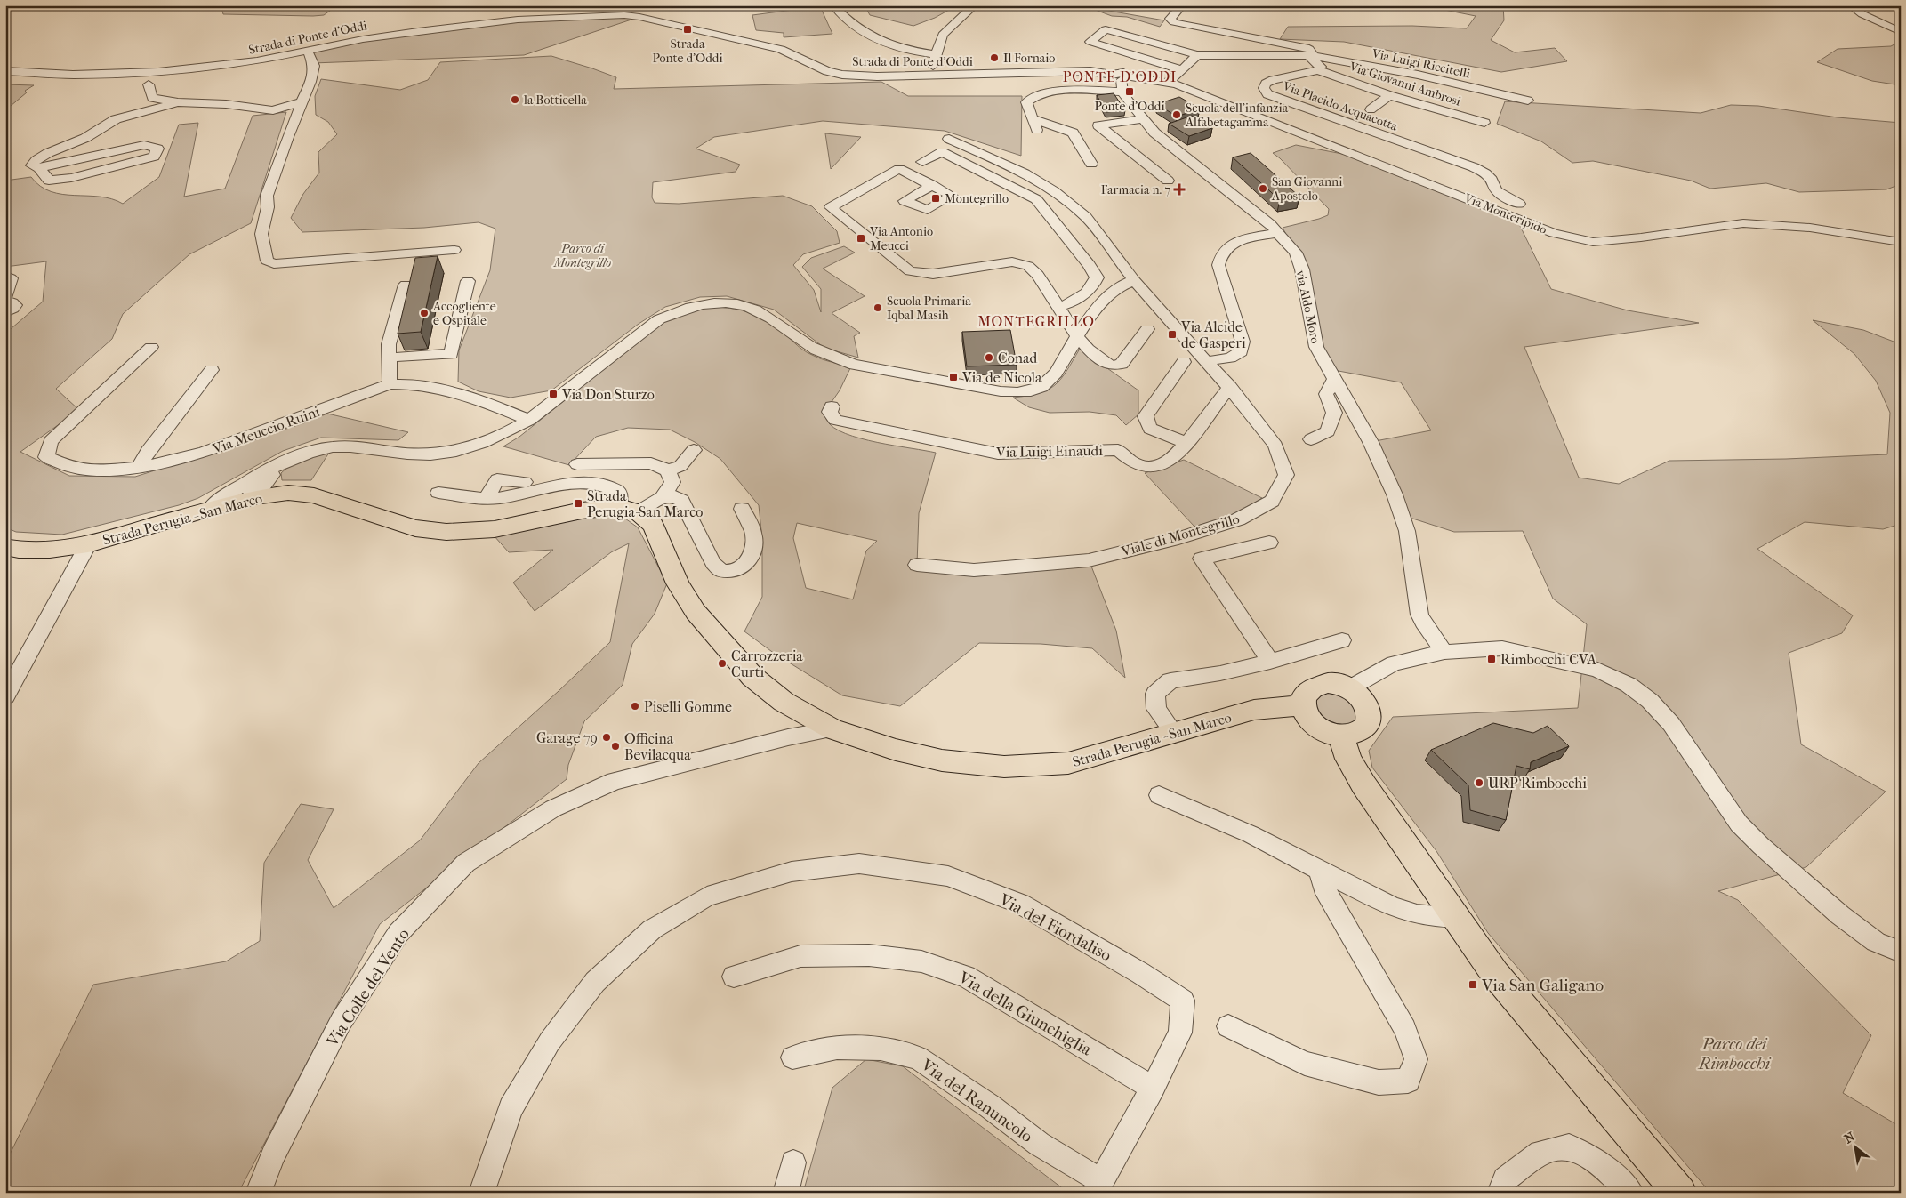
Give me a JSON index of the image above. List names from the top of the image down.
{
  "streets": {
    "main road": ["Strada Perugia - San Marco"],
    "street": [
      "Strada di Ponte d'Oddi",
      "Via Luigi Riccitelli",
      "Via Giovanni Ambrosi",
      "Via Placido Acquacotta",
      "Via Monteripido",
      "via Aldo Moro",
      "Via Meuccio Ruini",
      "Via Luigi Einaudi",
      "Viale di Montegrillo",
      "Via del Fiordaliso",
      "Via Colle del Vento",
      "Via della Giunchiglia",
      "Via del Ranuncolo"
    ]
  },
  "crossings": [
    ["Strada di Ponte d'Oddi", "Via Monteripido"],
    ["Strada di Ponte d'Oddi", "via Aldo Moro"],
    ["Via Luigi Riccitelli", "Via Placido Acquacotta"],
    ["Via Giovanni Ambrosi", "Via Placido Acquacotta"],
    ["Via Monteripido", "via Aldo Moro"],
    ["Via Luigi Einaudi", "Viale di Montegrillo"],
    ["Strada Perugia - San Marco", "Via Colle del Vento"],
    ["Via del Fiordaliso", "Via della Giunchiglia"]
  ],
  "districts": ["PONTE D'ODDI", "MONTEGRILLO"],
  "parks": ["Parco di Montegrillo", "Parco dei Rimbocchi"],
  "places": {
    "transit": [
      "Strada Ponte d'Oddi",
      "Ponte d'Oddi",
      "Montegrillo",
      "Via Antonio Meucci",
      "Via Alcide de Gasperi",
      "Via de Nicola",
      "Via Don Sturzo",
      "Strada Perugia-San Marco",
      "Rimbocchi CVA",
      "Via San Galigano"
    ],
    "other": [
      "Il Fornaio",
      "la Botticella",
      "Scuola dell'infanzia Alfabetagamma",
      "San Giovanni Apostolo",
      "Scuola Primaria Iqbal Masih",
      "Accogliente e Ospitale",
      "Conad",
      "Carrozzeria Curti",
      "Piselli Gomme",
      "Garage 79",
      "Officina Bevilacqua",
      "URP Rimbocchi"
    ],
    "health": ["Farmacia n. 7"]
  },
  "north": "top left"
}
